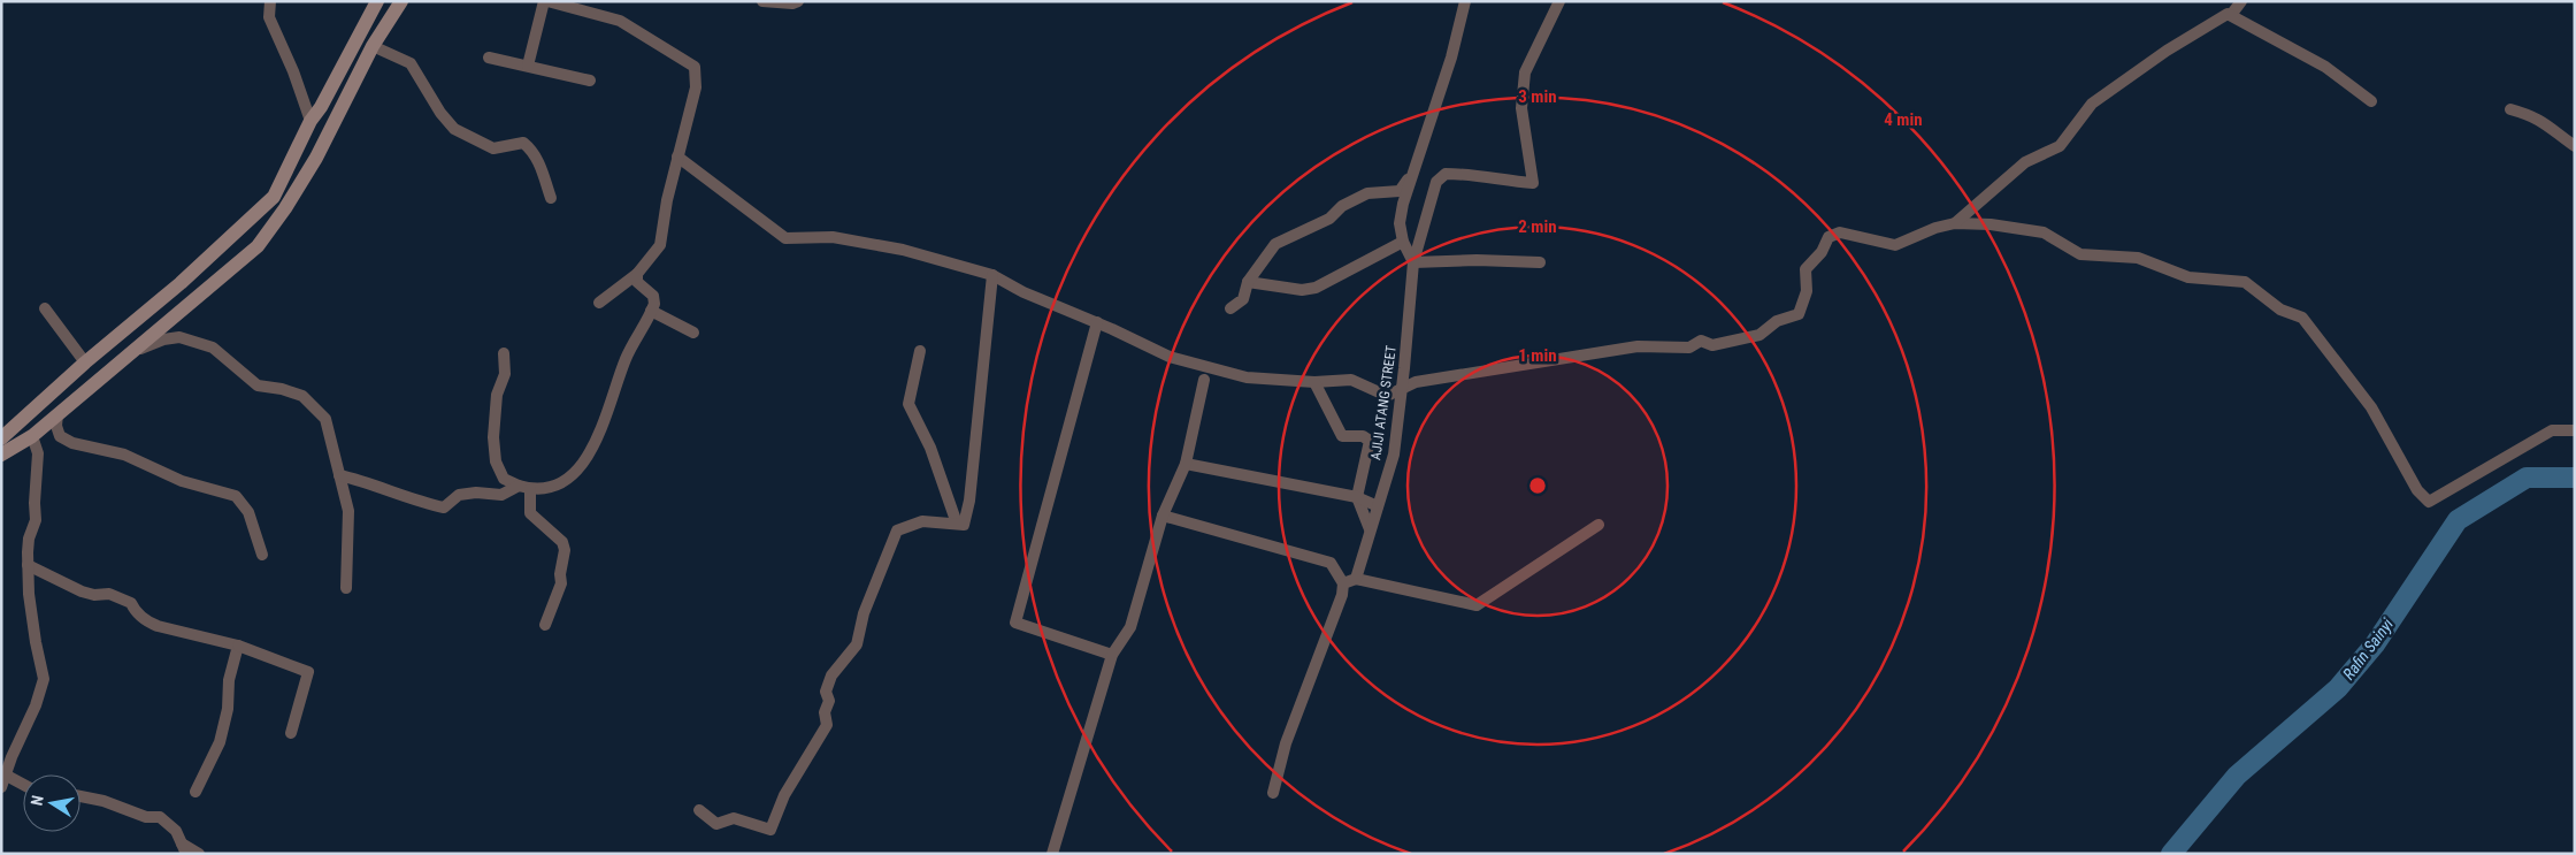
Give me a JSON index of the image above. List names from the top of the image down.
{
  "streets": {
    "street": ["AJIJI ATANG STREET"]
  },
  "water": ["Rafin Sainyi"],
  "north": "left",
  "rings": [
    "3 min",
    "4 min",
    "2 min",
    "1 min"
  ]
}
